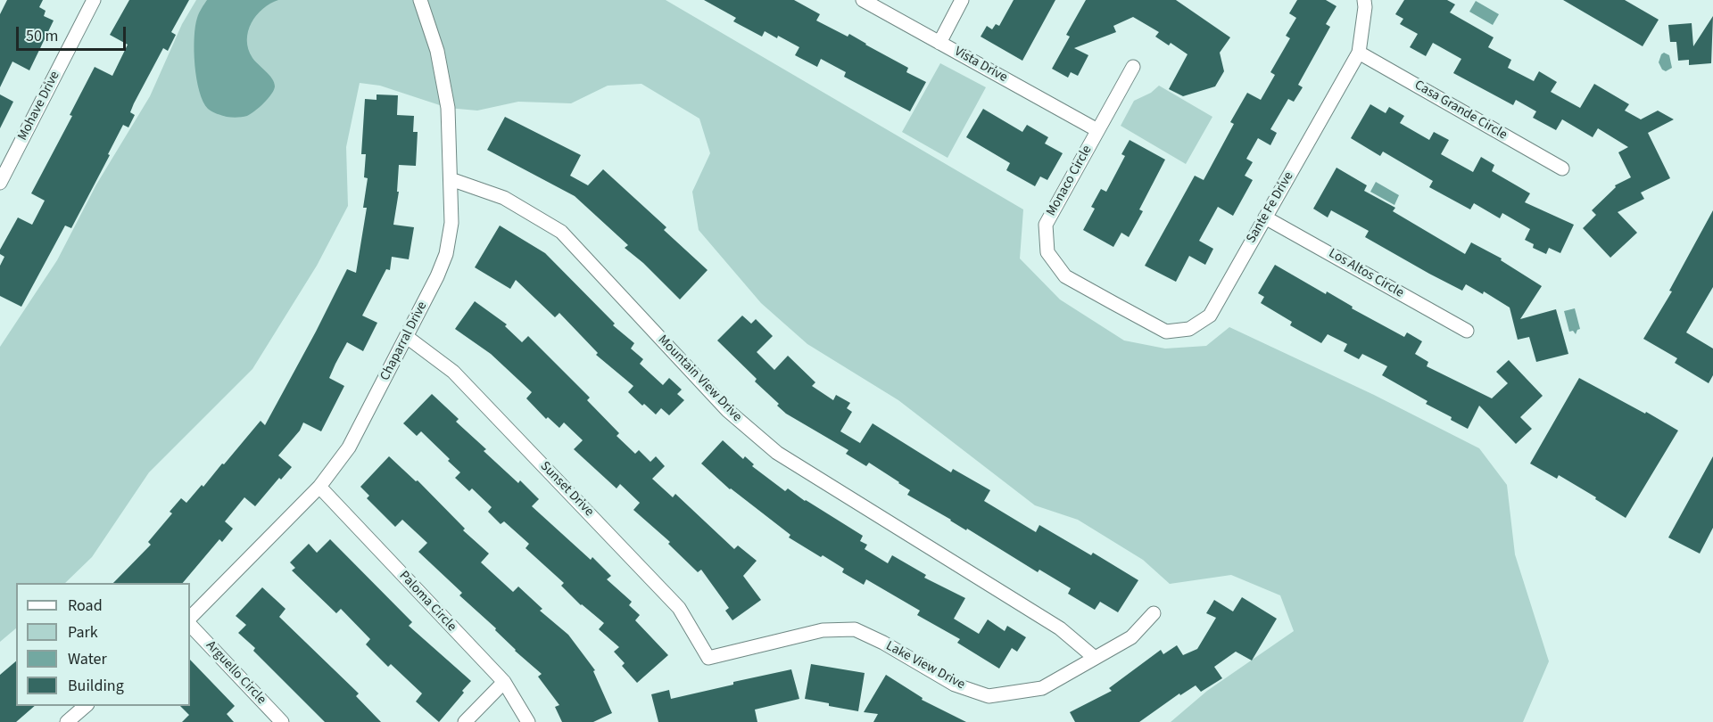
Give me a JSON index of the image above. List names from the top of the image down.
{
  "streets": {
    "street": [
      "Vista Drive",
      "Mohave Drive",
      "Casa Grande Circle",
      "Monaco Circle",
      "Sante Fe Drive",
      "Los Altos Circle",
      "Chaparral Drive",
      "Mountain View Drive",
      "Sunset Drive",
      "Paloma Circle",
      "Lake View Drive",
      "Arguello Circle"
    ]
  },
  "crossings": [
    ["Vista Drive", "Monaco Circle"],
    ["Casa Grande Circle", "Sante Fe Drive"],
    ["Monaco Circle", "Sante Fe Drive"],
    ["Sante Fe Drive", "Los Altos Circle"],
    ["Chaparral Drive", "Mountain View Drive"],
    ["Chaparral Drive", "Sunset Drive"],
    ["Chaparral Drive", "Paloma Circle"],
    ["Mountain View Drive", "Lake View Drive"],
    ["Sunset Drive", "Lake View Drive"]
  ],
  "legend": [
    "Road",
    "Park",
    "Water",
    "Building"
  ],
  "scale_bar": "50 m"
}
